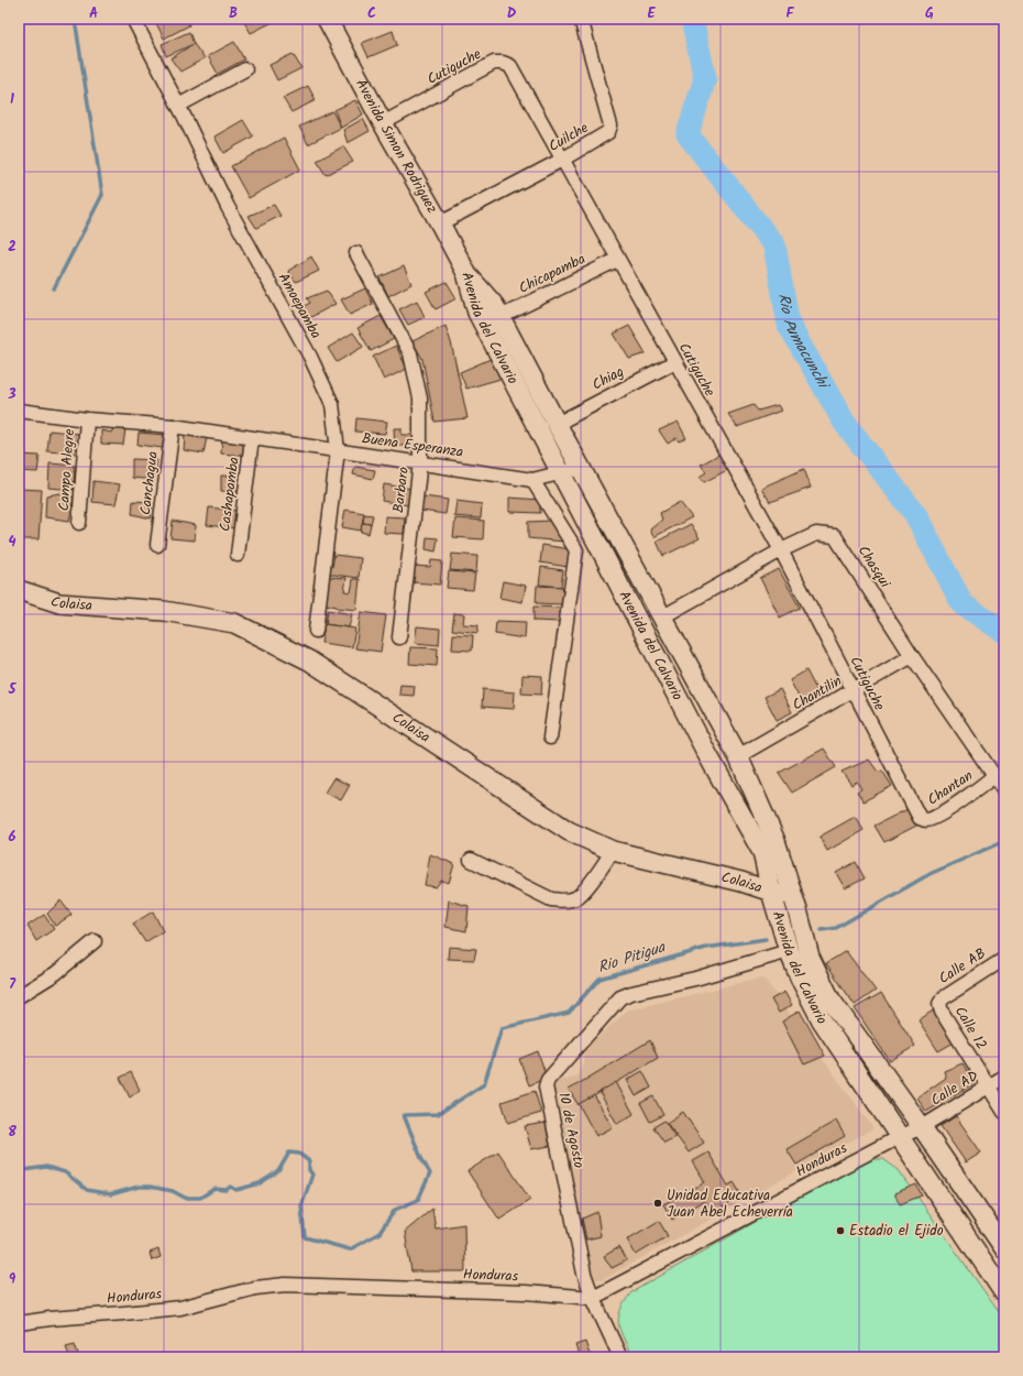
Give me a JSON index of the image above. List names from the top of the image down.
{
  "streets": {
    "street": [
      "Cutiguche",
      "Cuilche",
      "Avenida Simon Rodriguez",
      "Chicapamba",
      "Amoepamba",
      "Avenida del Calvario",
      "Chiag",
      "Buena Esperanza",
      "Campo Alegre",
      "Canchagua",
      "Barbaro",
      "Cashapamba",
      "Chasqui",
      "Colaisa",
      "Chantilin",
      "Chantan",
      "Calle AB",
      "Calle 12",
      "Calle AD",
      "10 de Agosto",
      "Honduras"
    ]
  },
  "crossings": [
    ["Cutiguche", "Cuilche"],
    ["Cutiguche", "Avenida Simon Rodriguez"],
    ["Cutiguche", "Chicapamba"],
    ["Cutiguche", "Chiag"],
    ["Cutiguche", "Chasqui"],
    ["Cutiguche", "Chantilin"],
    ["Cutiguche", "Chantan"],
    ["Cuilche", "Avenida Simon Rodriguez"],
    ["Avenida Simon Rodriguez", "Avenida del Calvario"],
    ["Chicapamba", "Avenida del Calvario"],
    ["Amoepamba", "Buena Esperanza"],
    ["Avenida del Calvario", "Chiag"],
    ["Avenida del Calvario", "Chasqui"],
    ["Avenida del Calvario", "Colaisa"],
    ["Avenida del Calvario", "Chantilin"],
    ["Avenida del Calvario", "Calle AD"],
    ["Avenida del Calvario", "10 de Agosto"],
    ["Avenida del Calvario", "Honduras"],
    ["Buena Esperanza", "Campo Alegre"],
    ["Buena Esperanza", "Canchagua"],
    ["Buena Esperanza", "Barbaro"],
    ["Buena Esperanza", "Cashapamba"],
    ["Chasqui", "Chantilin"],
    ["Chasqui", "Chantan"],
    ["Calle AB", "Calle 12"],
    ["Calle 12", "Calle AD"],
    ["Calle AD", "Honduras"],
    ["10 de Agosto", "Honduras"]
  ],
  "water": ["Rio Pumacunchi", "Rio Pitigua"],
  "places": ["Unidad Educativa Juan Abel Echeverría", "Estadio el Ejido"],
  "grid": {
    "columns": [
      "A",
      "B",
      "C",
      "D",
      "E",
      "F",
      "G"
    ],
    "rows": [
      "1",
      "2",
      "3",
      "4",
      "5",
      "6",
      "7",
      "8",
      "9"
    ]
  }
}
